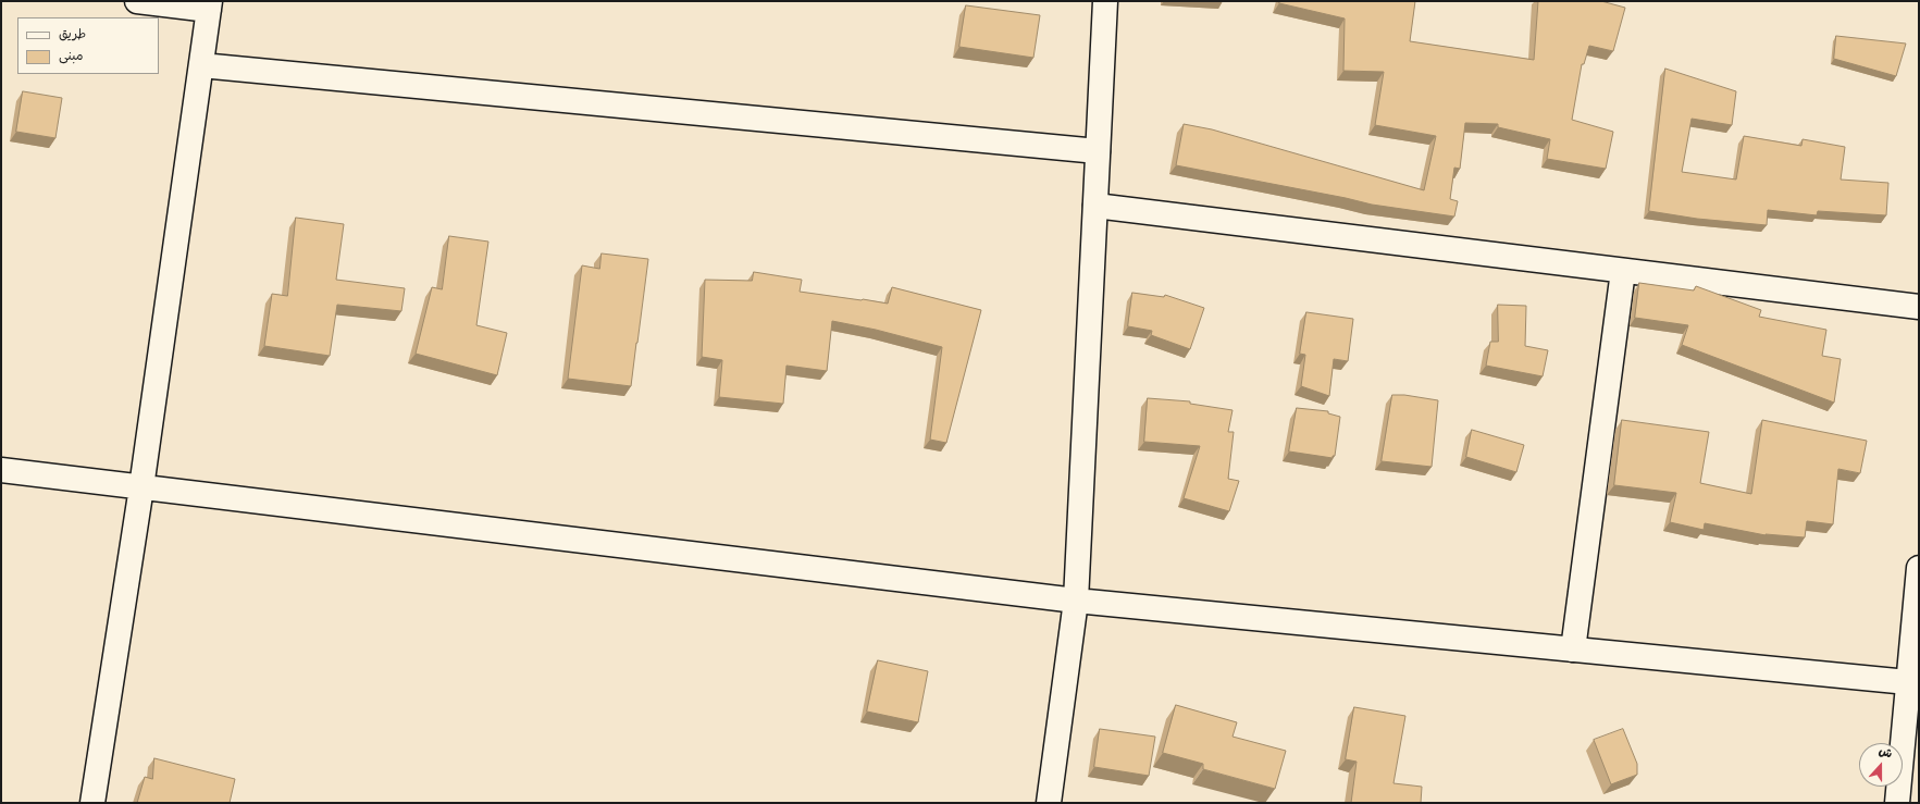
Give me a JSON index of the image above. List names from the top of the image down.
{
  "legend": ["طريق", "مبنى"],
  "north": "top"
}
